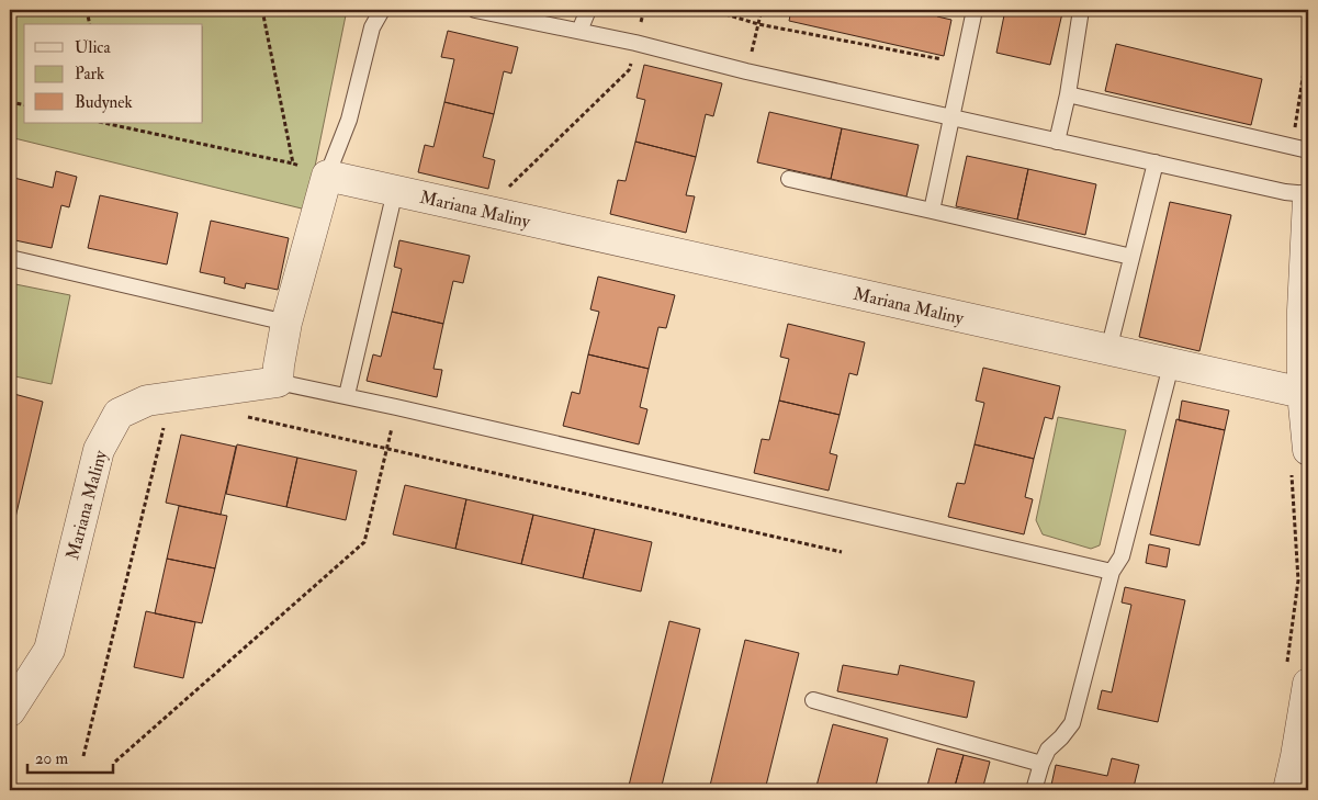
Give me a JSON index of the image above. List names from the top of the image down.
{
  "streets": {
    "street": ["Mariana Maliny"]
  },
  "legend": ["Ulica", "Park", "Budynek"],
  "scale_bar": "20 m"
}
